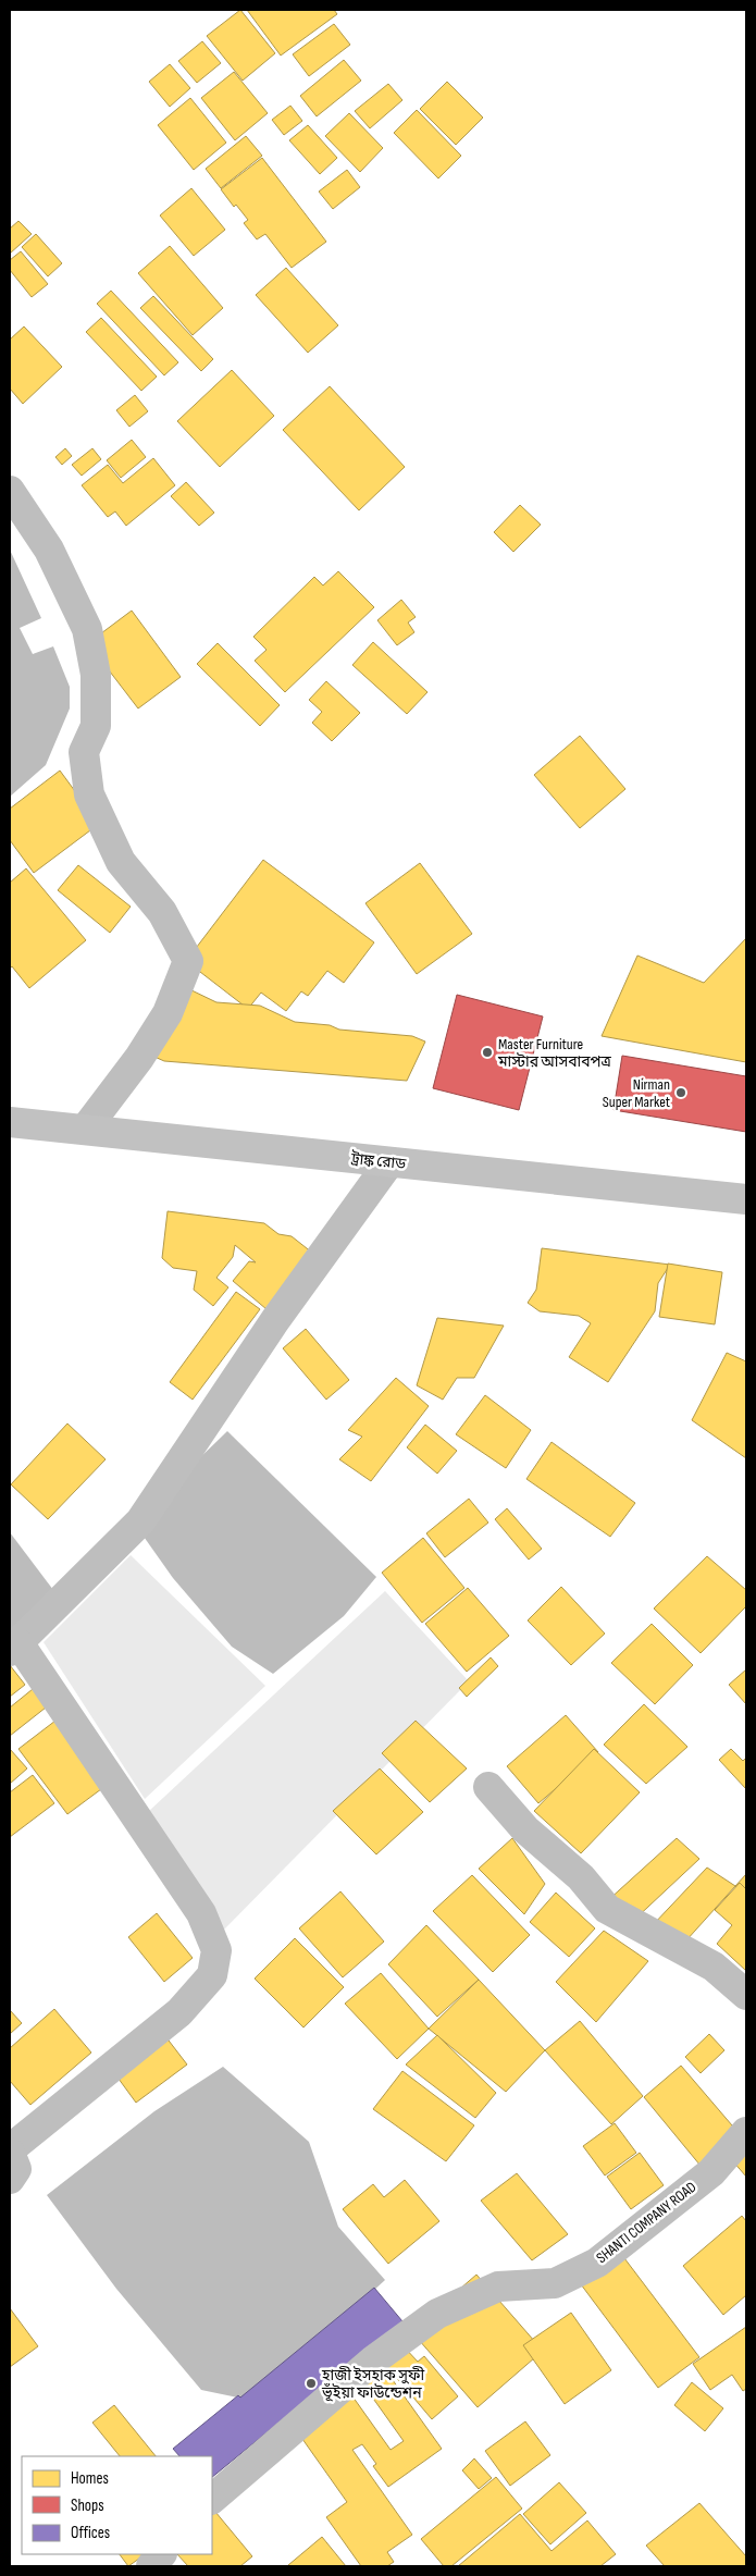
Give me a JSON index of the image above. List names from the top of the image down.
{
  "streets": {
    "main road": ["ট্রাঙ্ক রোড"],
    "street": ["SHANTI COMPANY ROAD"]
  },
  "places": ["Master Furniture মাস্টার আসবাবপত্র", "Nirman Super Market", "হাজী ইসহাক সুফী ভূঁইয়া ফাউন্ডেশন"],
  "legend": ["Homes", "Shops", "Offices"]
}
